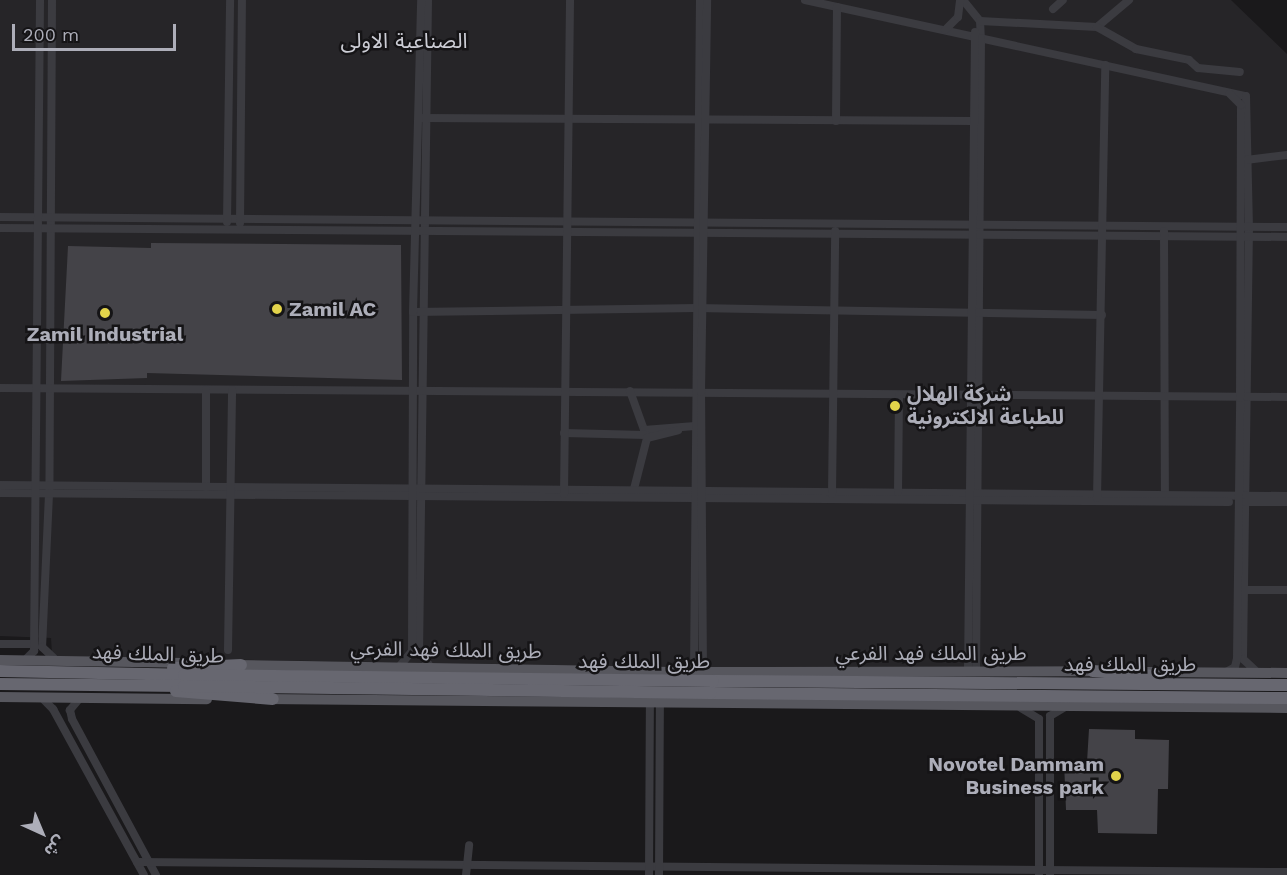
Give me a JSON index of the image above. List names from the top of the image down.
{
  "streets": {
    "highway": ["طريق الملك فهد"],
    "main road": ["طريق الملك فهد الفرعي"]
  },
  "districts": ["الصناعية الاولى"],
  "places": [
    "Zamil AC",
    "Zamil Industrial",
    "شركة الهلال للطباعة الالكترونية",
    "Novotel Dammam Business park"
  ],
  "scale_bar": "200 m",
  "north": "bottom right"
}
